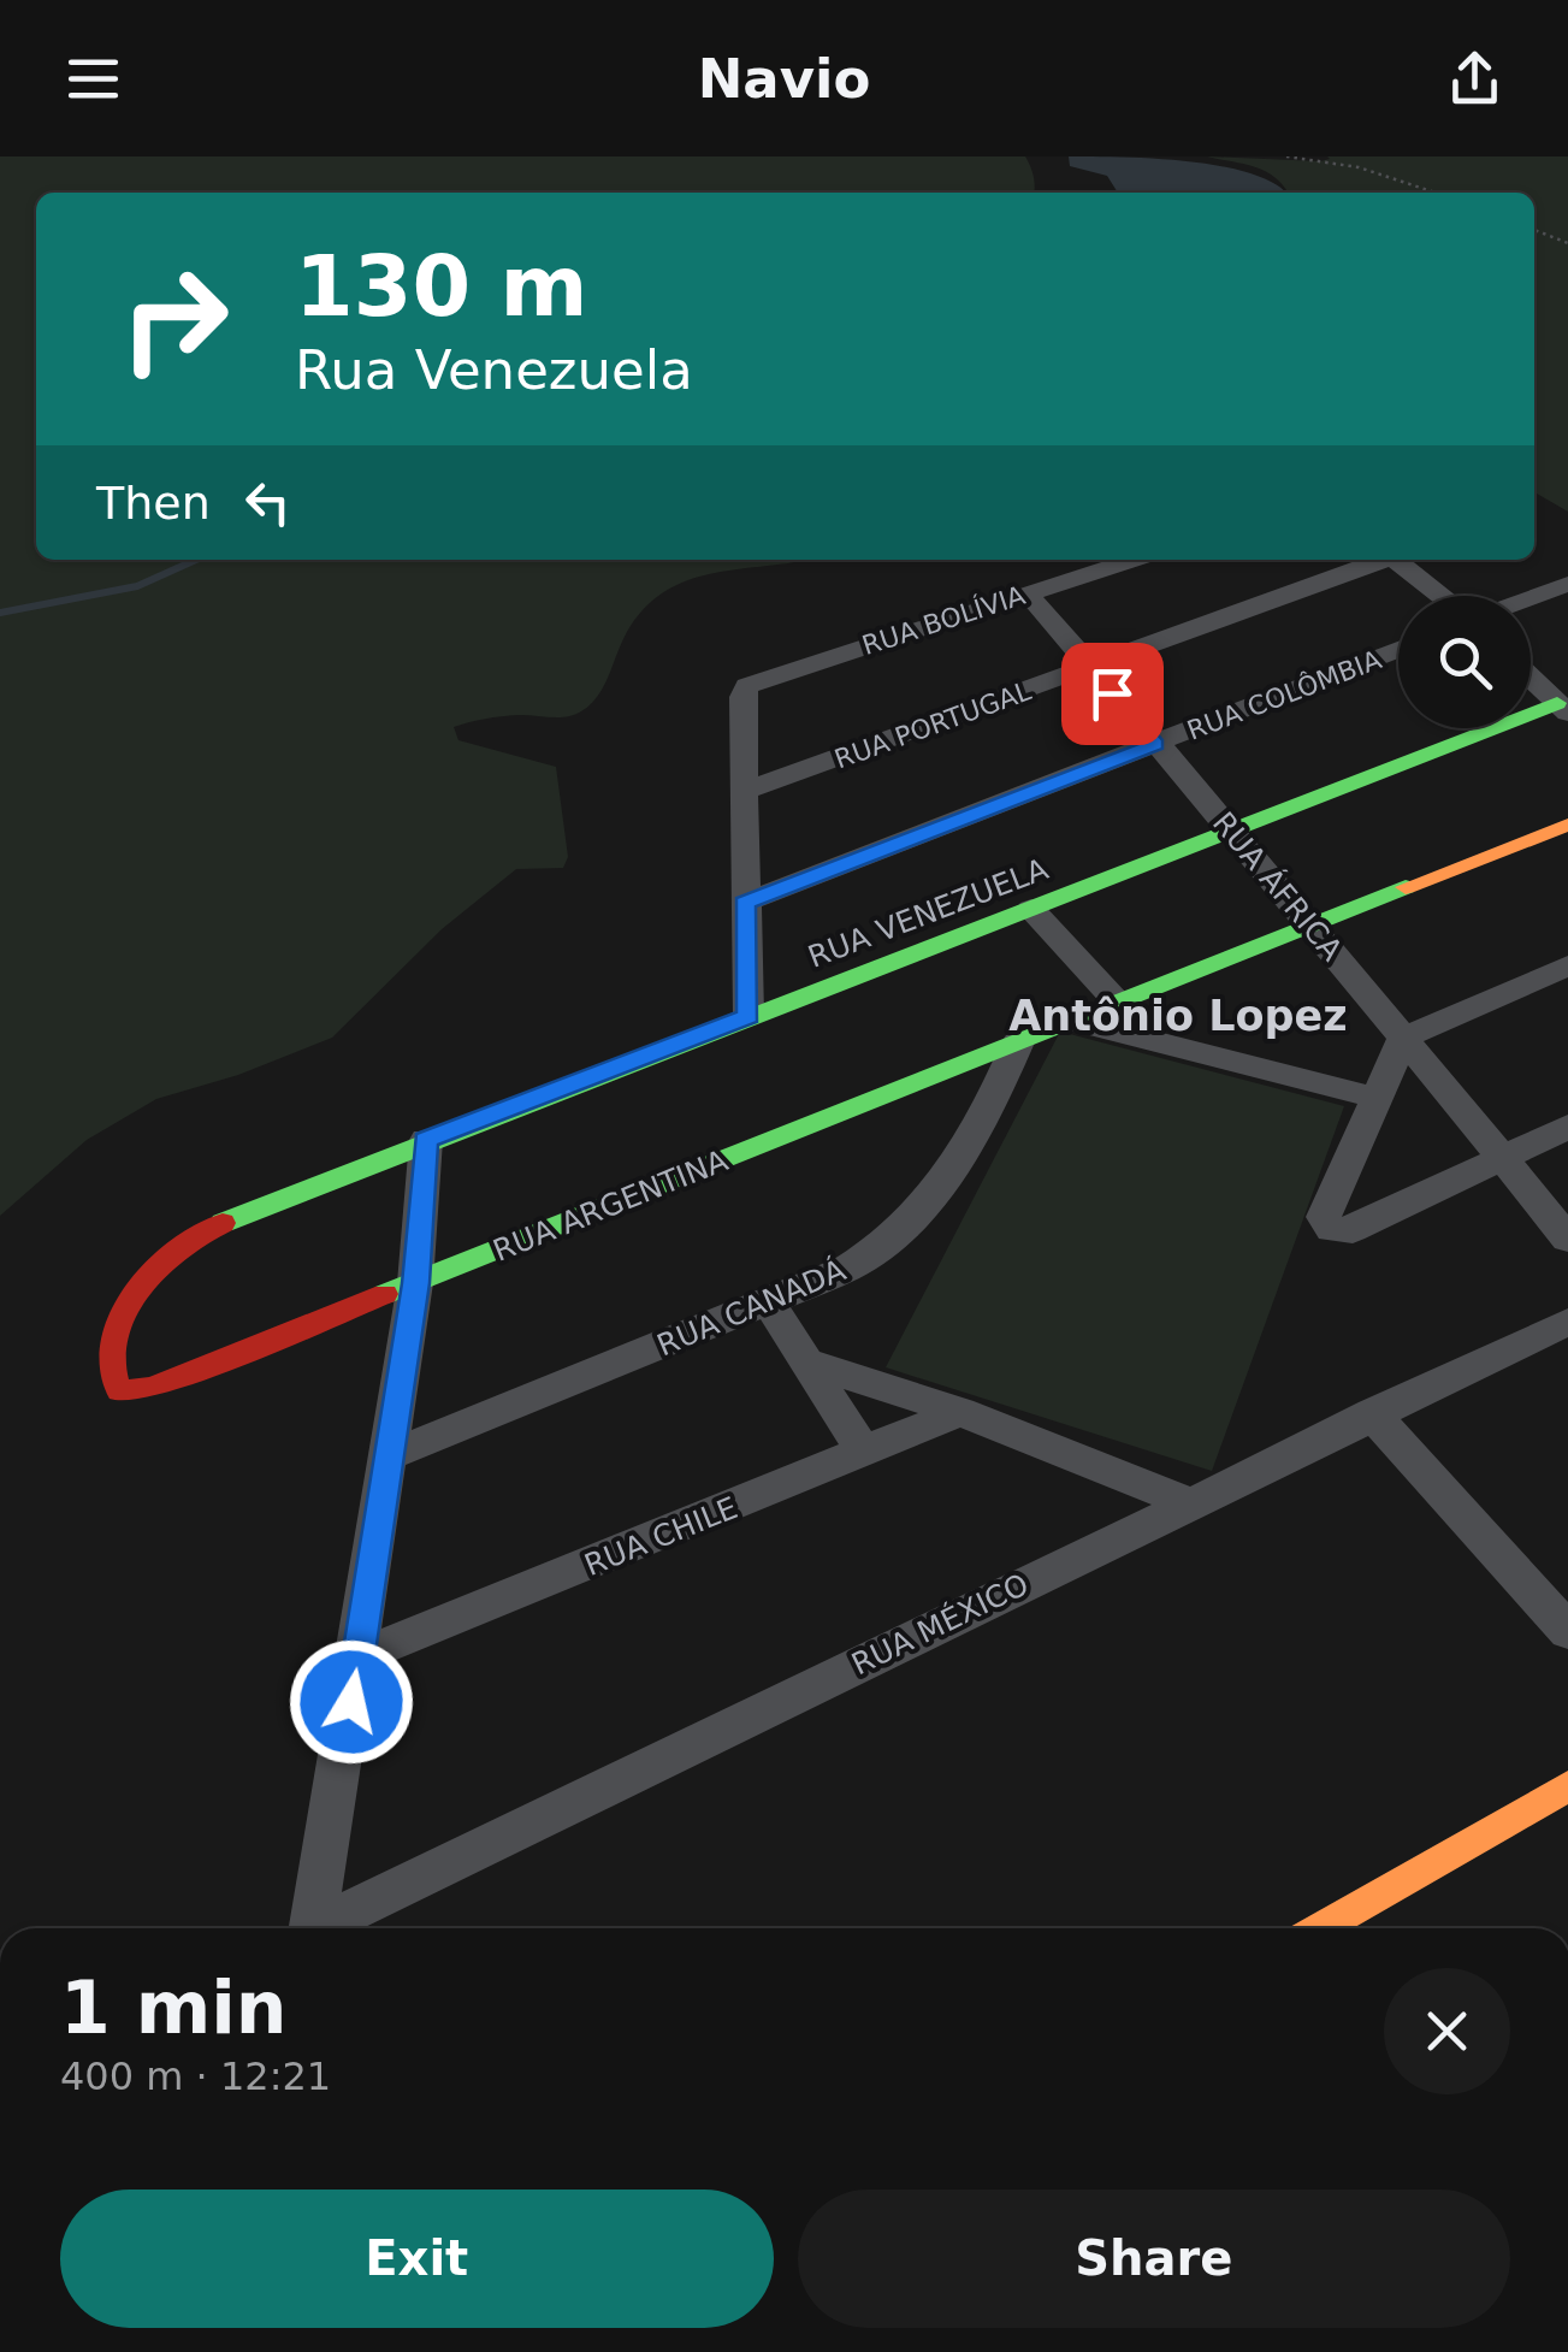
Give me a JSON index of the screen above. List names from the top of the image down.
{
  "streets": {
    "street": [
      "RUA BOLÍVIA",
      "RUA COLÔMBIA",
      "RUA PORTUGAL",
      "RUA ÁFRICA",
      "RUA VENEZUELA",
      "RUA ARGENTINA",
      "RUA CANADÁ",
      "RUA CHILE",
      "RUA MÉXICO"
    ]
  },
  "crossings": [
    ["RUA BOLÍVIA", "RUA PORTUGAL"],
    ["RUA BOLÍVIA", "RUA ÁFRICA"],
    ["RUA COLÔMBIA", "RUA ÁFRICA"],
    ["RUA PORTUGAL", "RUA ÁFRICA"],
    ["RUA ÁFRICA", "RUA VENEZUELA"],
    ["RUA ÁFRICA", "RUA ARGENTINA"],
    ["RUA VENEZUELA", "RUA ARGENTINA"],
    ["RUA ARGENTINA", "RUA CANADÁ"]
  ],
  "districts": ["Antônio Lopez"],
  "page": {
    "header": "Navio",
    "turn": ["130 m", "Rua Venezuela"],
    "then": "Then",
    "heading": ["1 min", "400 m · 12:21"],
    "buttons": ["Exit", "Share"]
  }
}
